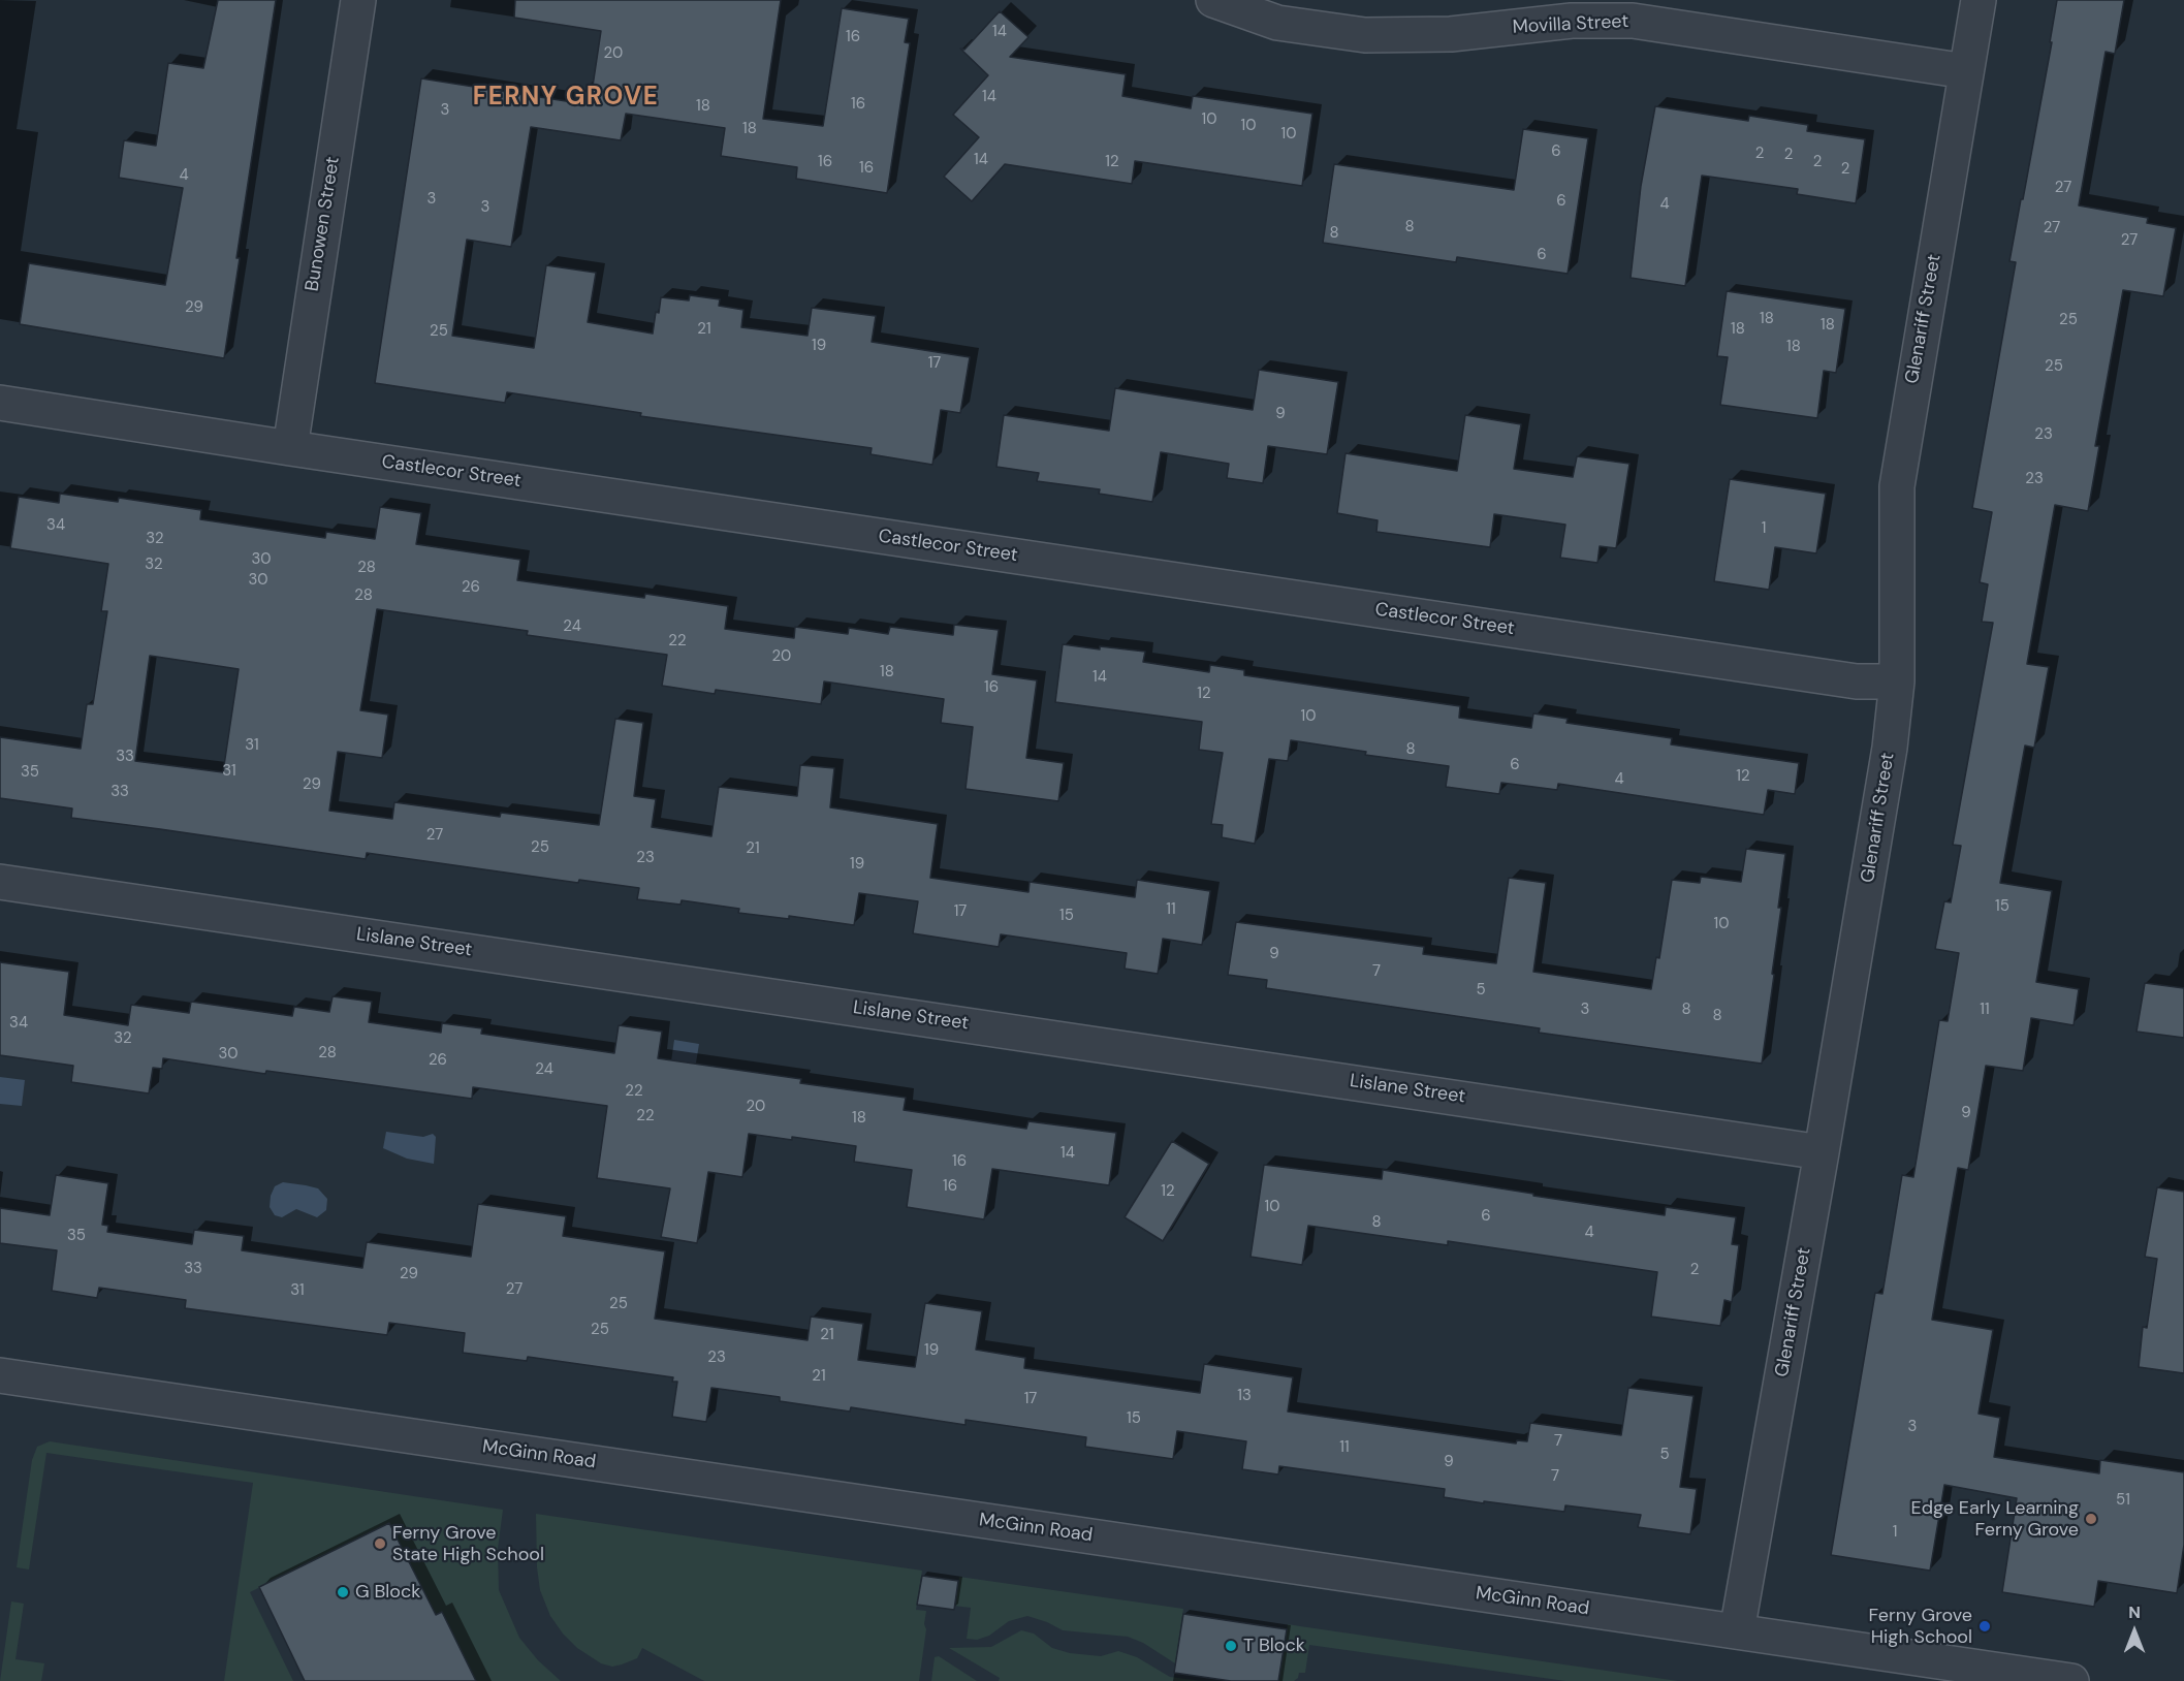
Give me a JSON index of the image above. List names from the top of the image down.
{
  "streets": {
    "street": [
      "Movilla Street",
      "Bunowen Street",
      "Glenariff Street",
      "Castlecor Street",
      "Lislane Street",
      "McGinn Road"
    ]
  },
  "crossings": [
    ["Movilla Street", "Glenariff Street"],
    ["Bunowen Street", "Castlecor Street"],
    ["Glenariff Street", "Castlecor Street"],
    ["Glenariff Street", "Lislane Street"],
    ["Glenariff Street", "McGinn Road"]
  ],
  "districts": ["FERNY GROVE"],
  "places": [
    "Edge Early Learning Ferny Grove",
    "Ferny Grove State High School",
    "G Block",
    "Ferny Grove High School",
    "T Block"
  ],
  "house_numbers": [
    "14",
    "16",
    "20",
    "14",
    "16",
    "18",
    "3",
    "10",
    "10",
    "18",
    "10",
    "6",
    "2",
    "2",
    "14",
    "16",
    "12",
    "2",
    "16",
    "2",
    "4",
    "27",
    "3",
    "6",
    "4",
    "3",
    "8",
    "27",
    "8",
    "27",
    "6",
    "29",
    "18",
    "25",
    "18",
    "21",
    "18",
    "25",
    "19",
    "18",
    "17",
    "25",
    "9",
    "23",
    "23",
    "34",
    "1",
    "32",
    "30",
    "32",
    "28",
    "30",
    "26",
    "28",
    "24",
    "22",
    "20",
    "18",
    "14",
    "16",
    "12",
    "10",
    "31",
    "8",
    "33",
    "6",
    "31",
    "35",
    "12",
    "4",
    "29",
    "33",
    "27",
    "25",
    "21",
    "23",
    "19",
    "15",
    "11",
    "17",
    "15",
    "10",
    "9",
    "7",
    "5",
    "3",
    "8",
    "11",
    "8",
    "34",
    "32",
    "28",
    "30",
    "26",
    "24",
    "22",
    "20",
    "9",
    "22",
    "18",
    "14",
    "16",
    "16",
    "12",
    "10",
    "6",
    "8",
    "4",
    "35",
    "33",
    "2",
    "29",
    "27",
    "31",
    "25",
    "25",
    "21",
    "19",
    "23",
    "21",
    "13",
    "17",
    "15",
    "3",
    "7",
    "11",
    "5",
    "9",
    "7",
    "51",
    "1"
  ],
  "north": "top"
}
